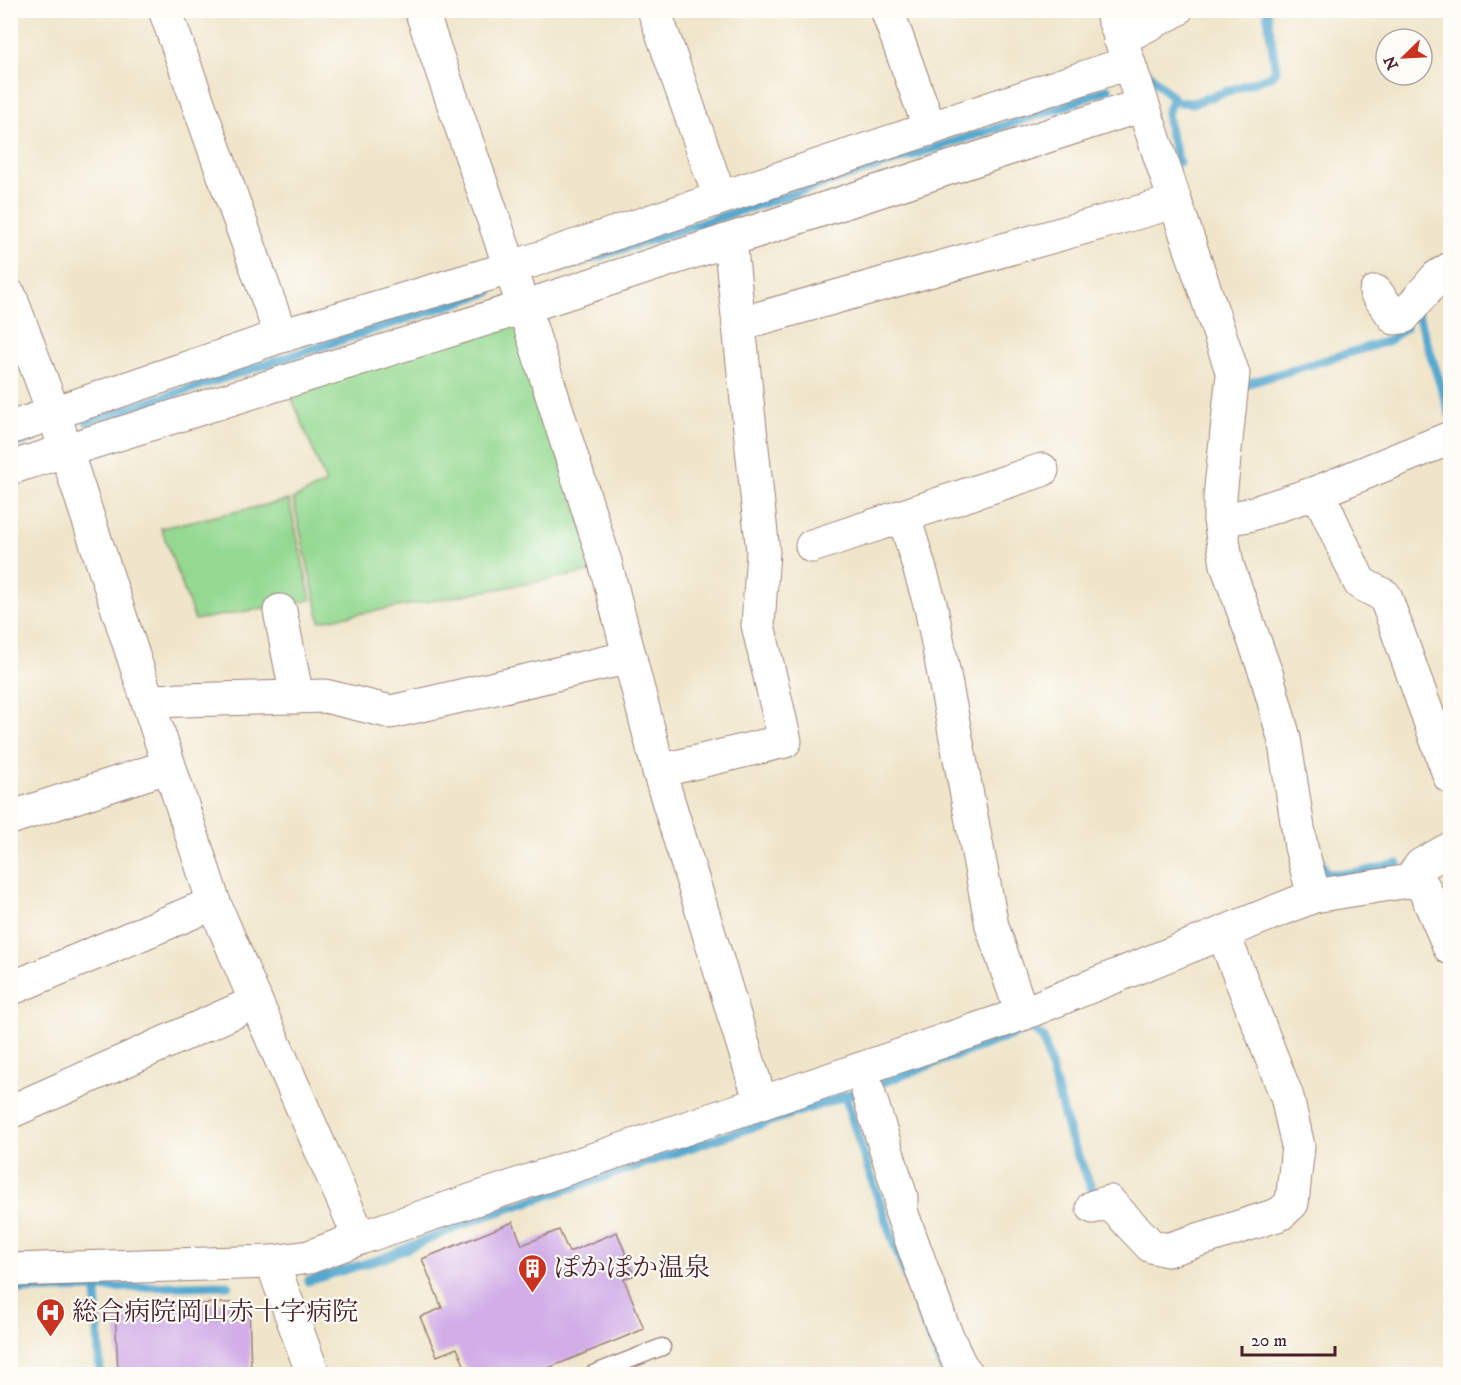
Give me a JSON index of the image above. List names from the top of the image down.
{
  "places": {
    "building": ["ぽかぽか温泉"],
    "hospital": ["総合病院岡山赤十字病院"]
  },
  "scale_bar": "20 m",
  "north": "bottom left"
}
